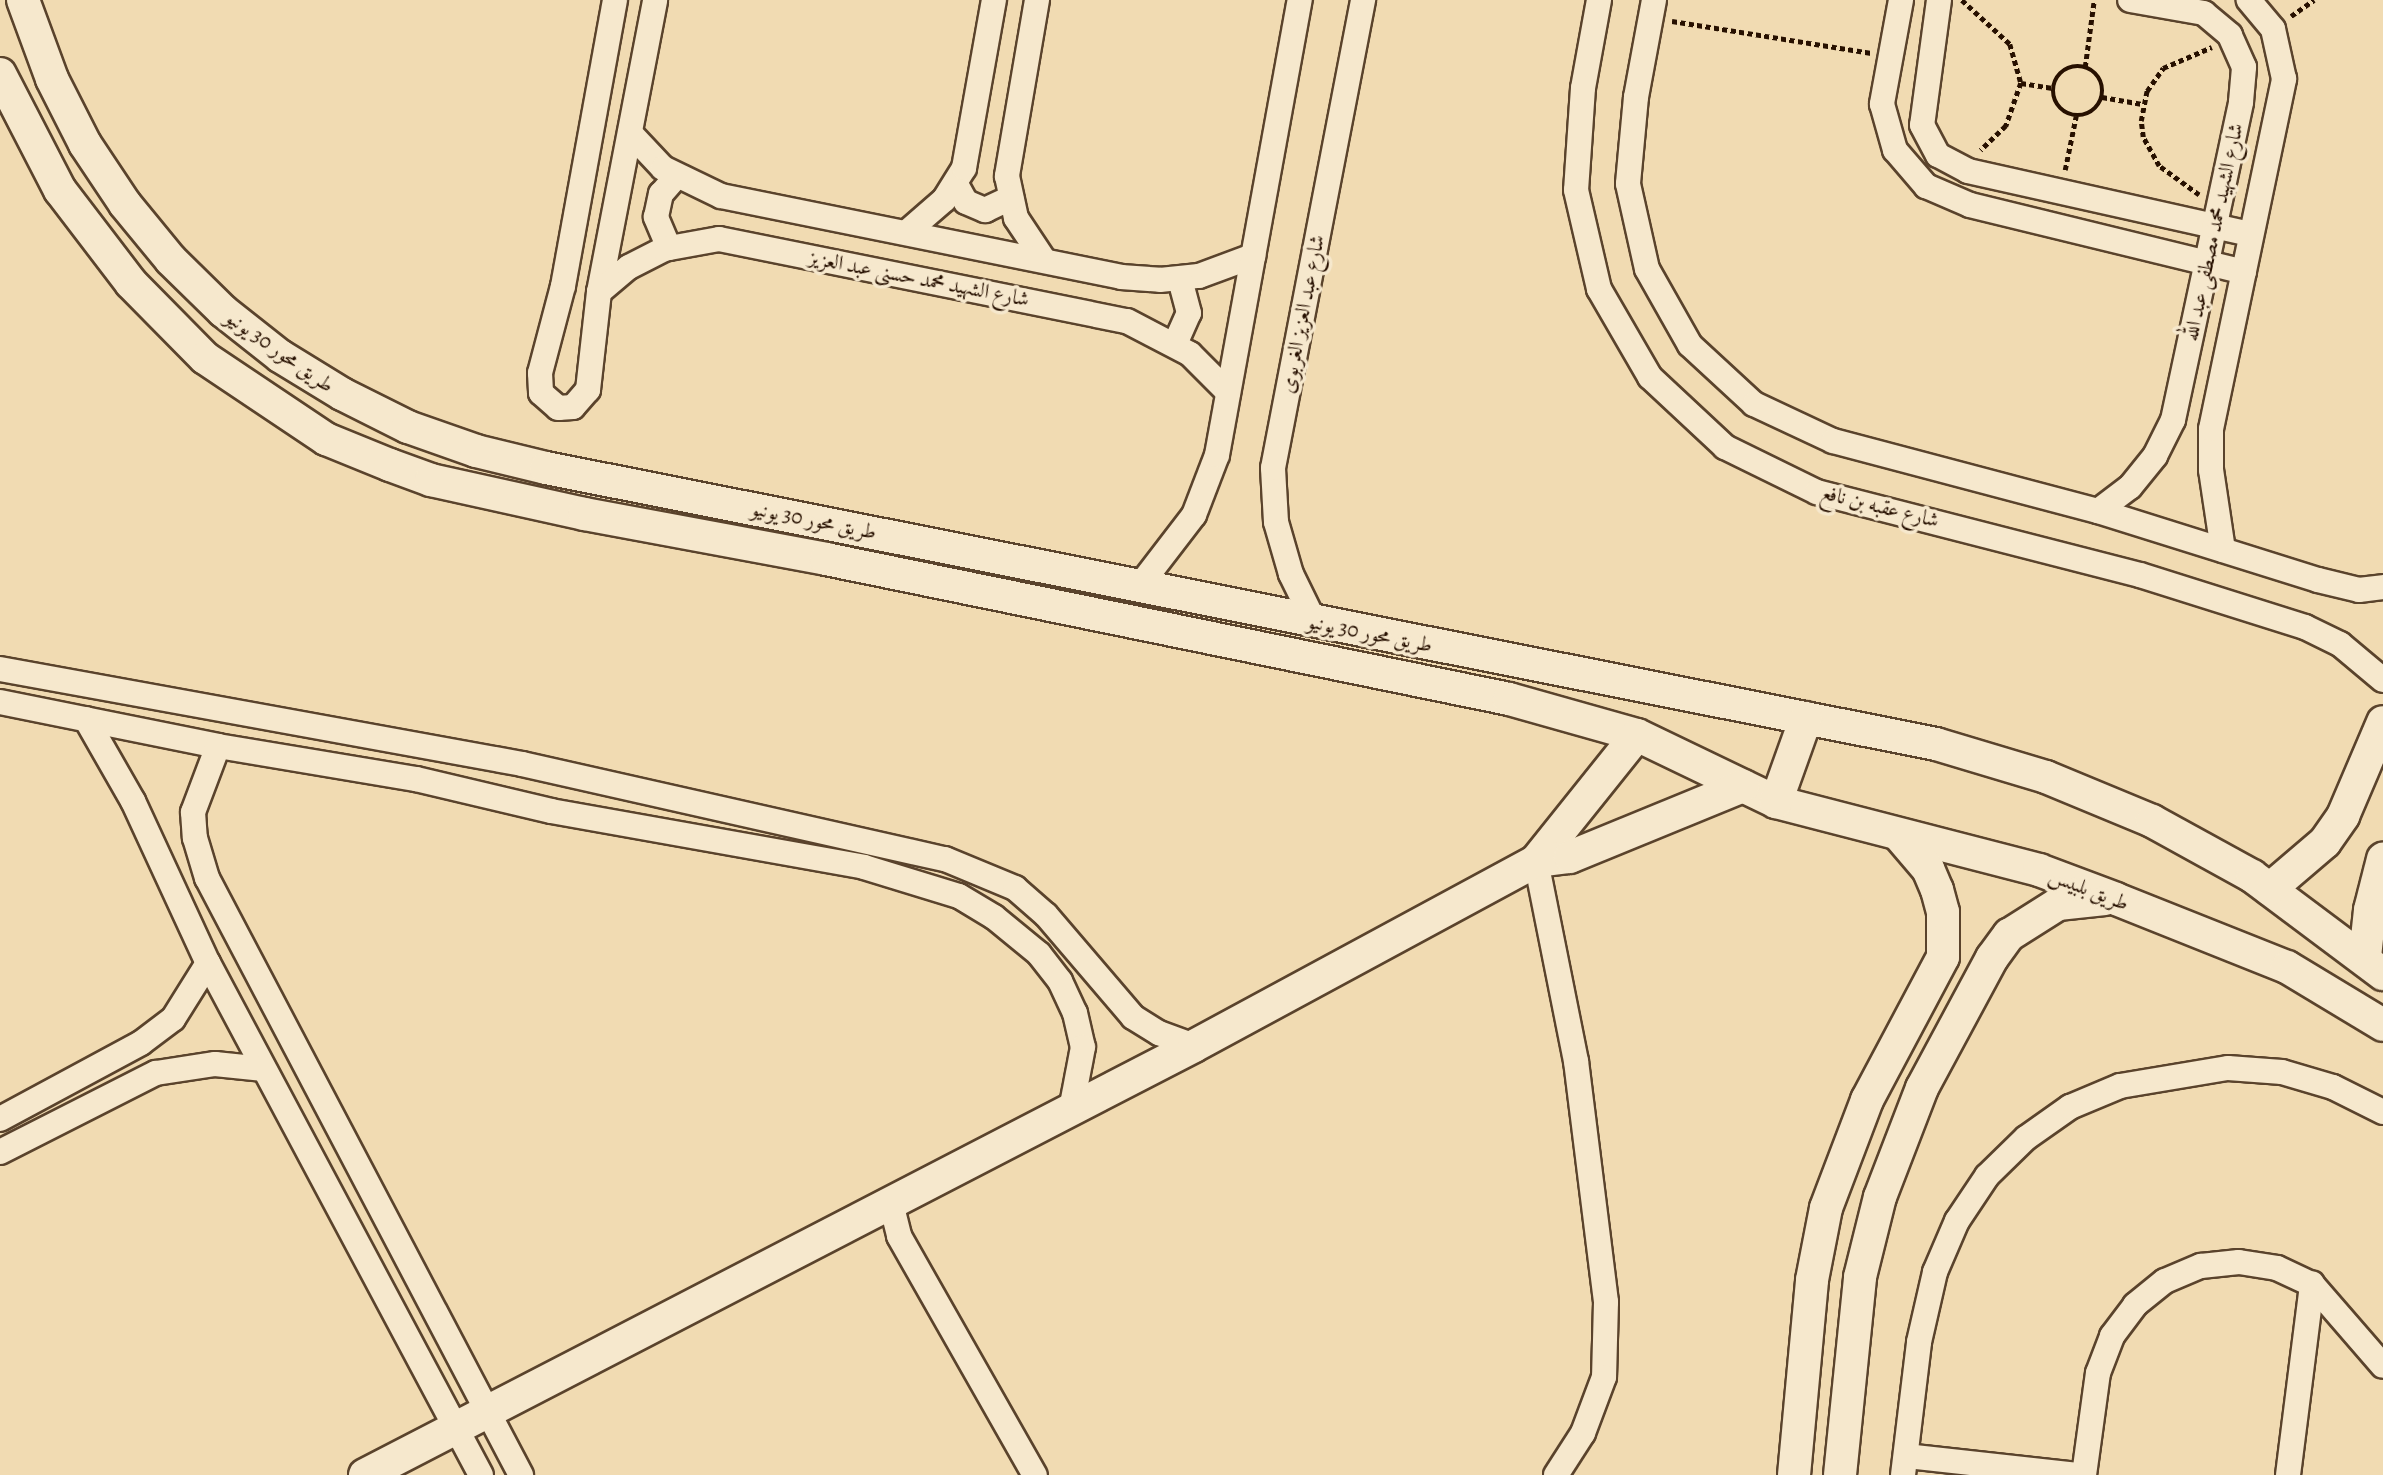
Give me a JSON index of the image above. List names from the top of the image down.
{
  "streets": {
    "street": [
      "شارع الشهيد محمد مصطفى عبد الله",
      "شارع الشهيد محمد حسنى عبد العزيز",
      "شارع عبد العزيز الغربوى",
      "طريق محور 30 يونيو",
      "شارع عقبه بن نافع",
      "طريق بلبيس"
    ]
  },
  "crossings": [
    ["شارع عبد العزيز الغربوى", "طريق محور 30 يونيو"],
    ["طريق محور 30 يونيو", "طريق بلبيس"]
  ]
}
